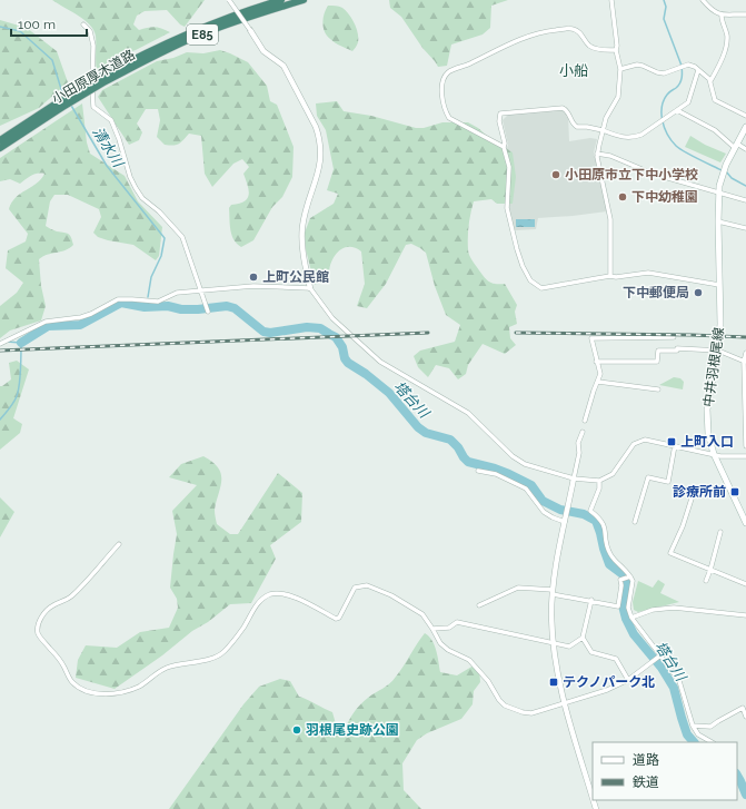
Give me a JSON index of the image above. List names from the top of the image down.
{
  "streets": {
    "highway": ["E85", "小田原厚木道路"],
    "main road": ["中井羽根尾線"]
  },
  "districts": ["小船"],
  "water": ["清水川", "塔台川"],
  "places": {
    "other": [
      "小田原市立下中小学校",
      "下中幼稚園",
      "上町公民館",
      "下中郵便局",
      "羽根尾史跡公園"
    ],
    "transit": ["上町入口", "診療所前", "テクノパーク北"]
  },
  "legend": ["道路", "鉄道"],
  "scale_bar": "100 m"
}
